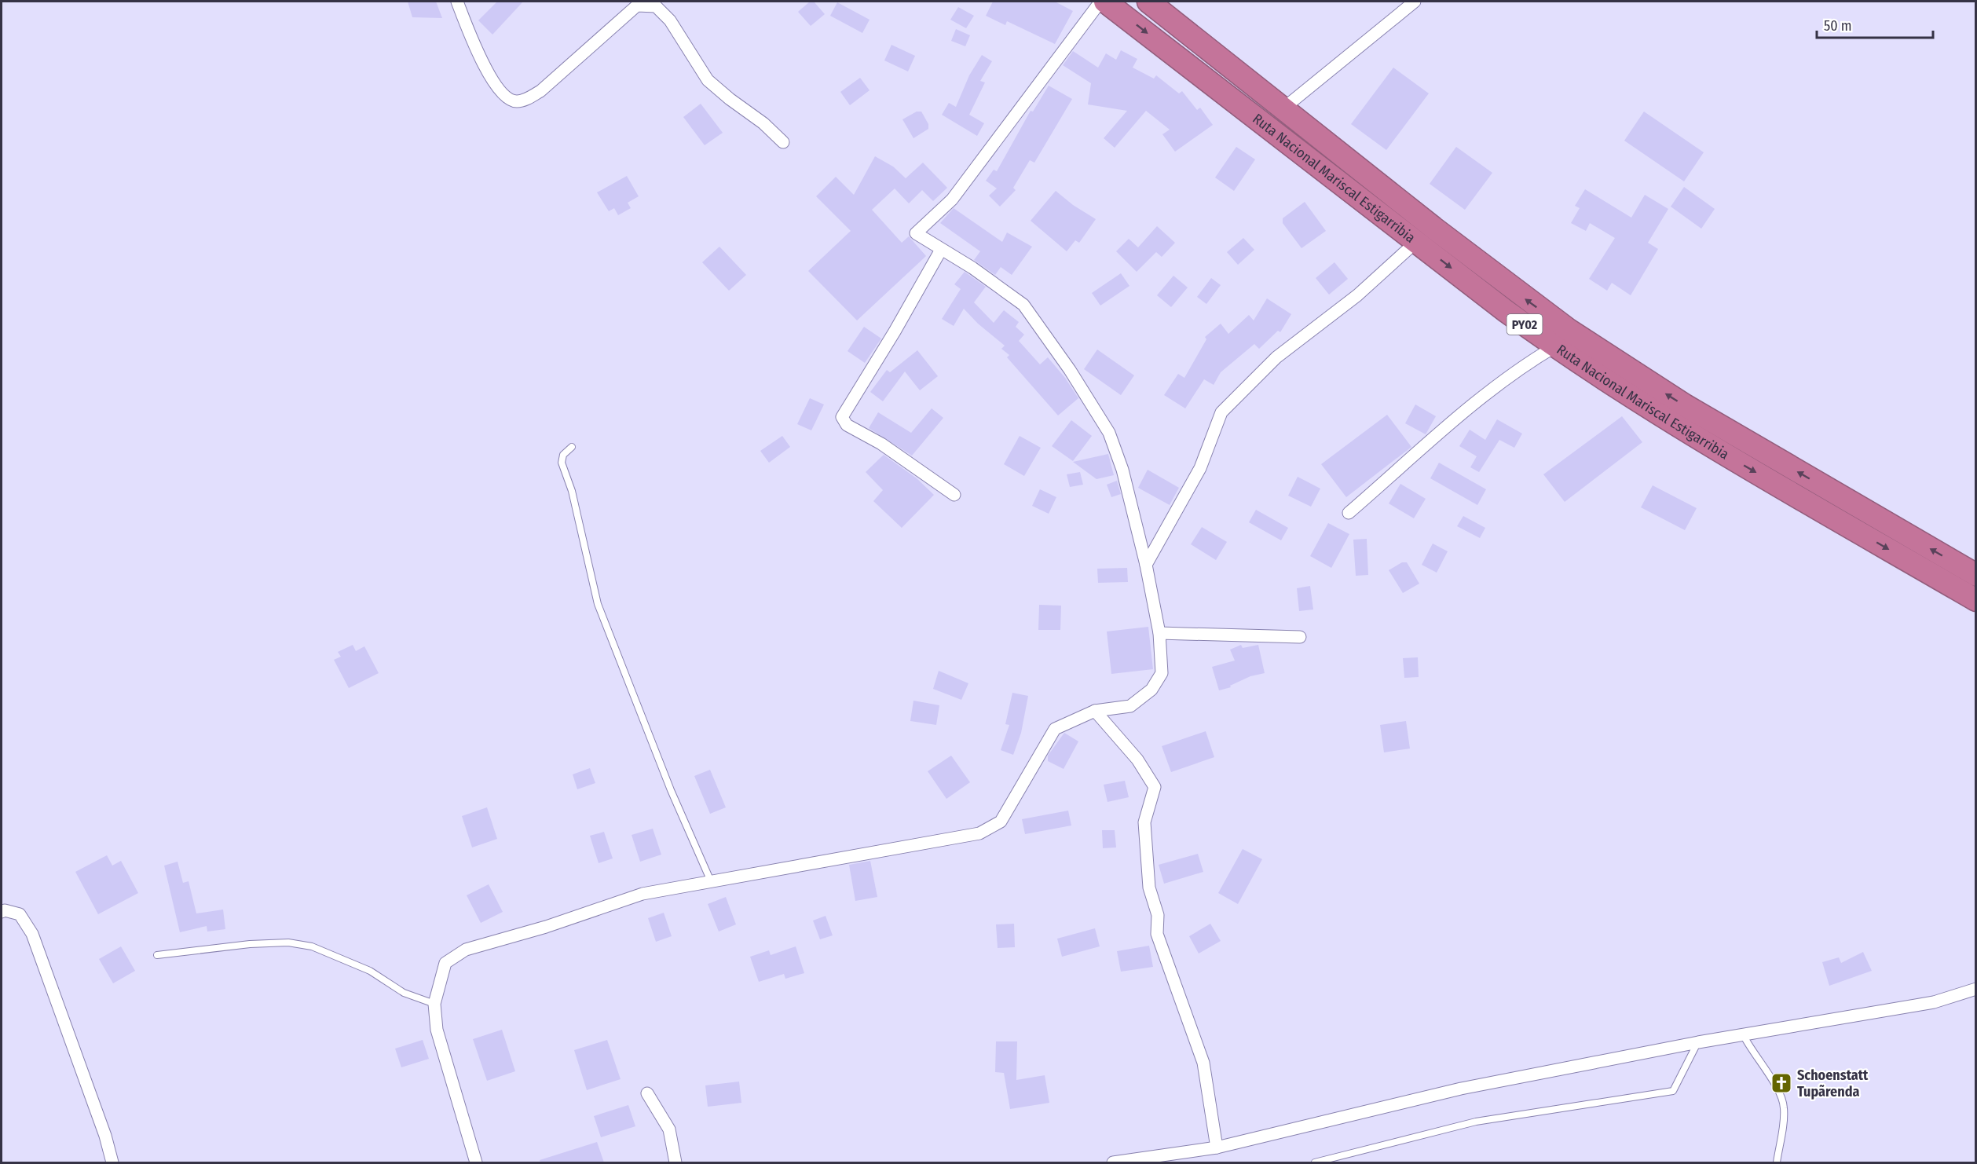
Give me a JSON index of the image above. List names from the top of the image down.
{
  "streets": {
    "highway": ["Ruta Nacional Mariscal Estigarribia", "PY02"]
  },
  "places": {
    "church": ["Schoenstatt Tupãrenda"]
  },
  "scale_bar": "50 m"
}
